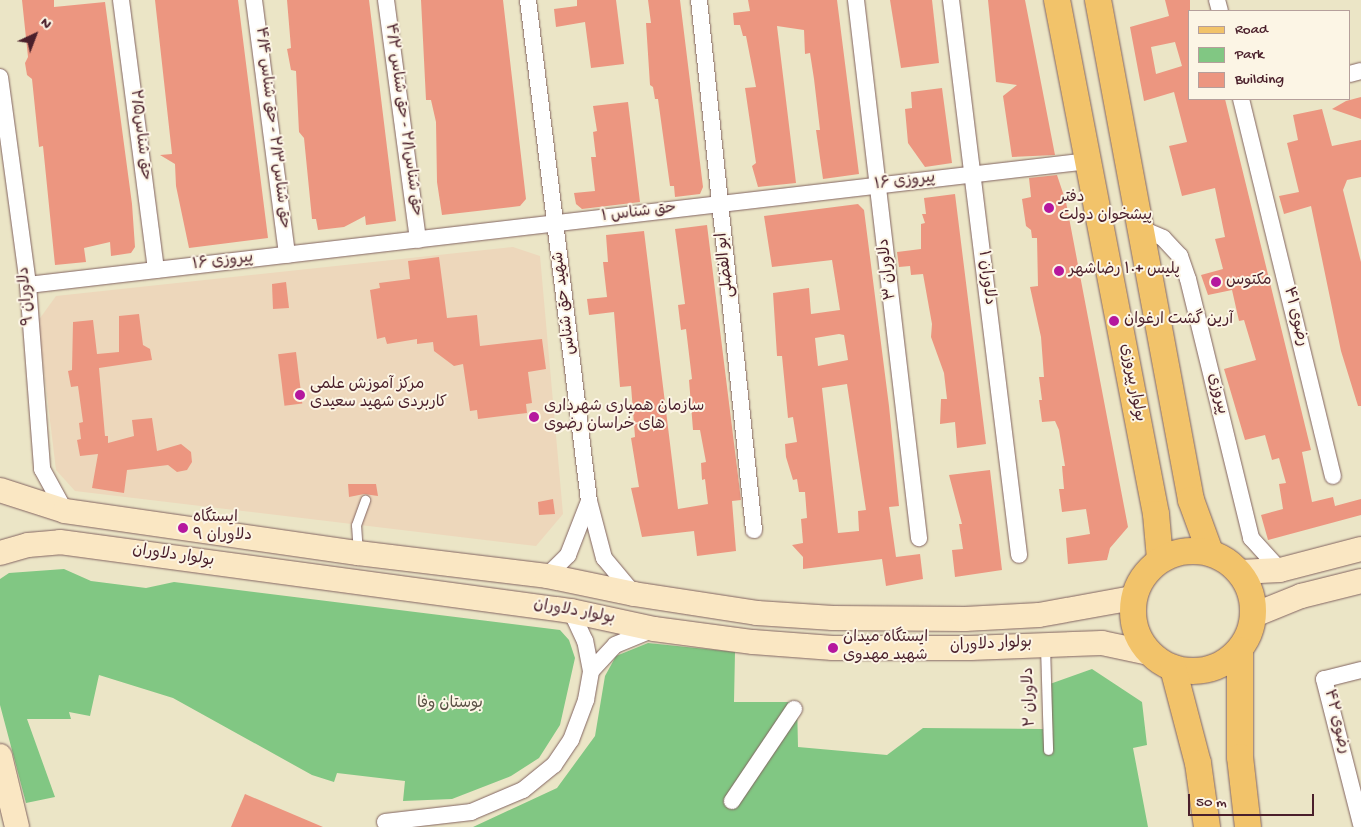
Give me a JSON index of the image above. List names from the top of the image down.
{
  "streets": {
    "main road": ["بولوار پیروزی"],
    "street": [
      "حق شناس۲/۱ - حق شناس ۴/۲",
      "حق شناس۲/۳ - حق شناس ۴/۴",
      "حق شناس۲/۵",
      "پیروزی ۱۶",
      "حق شناس ۱",
      "ابو الفضلی",
      "دلاوران ۳",
      "دلاوران ۱",
      "دلاوران ۹",
      "شهید حق شناس",
      "رضوی ۴۱",
      "پیروزی",
      "بولوار دلاوران",
      "رضوی ۴۲"
    ],
    "lane": ["دلاوران ۲"]
  },
  "crossings": [
    ["حق شناس۲/۱ - حق شناس ۴/۲", "پیروزی ۱۶"],
    ["حق شناس۲/۱ - حق شناس ۴/۲", "حق شناس ۱"],
    ["حق شناس۲/۳ - حق شناس ۴/۴", "پیروزی ۱۶"],
    ["حق شناس۲/۵", "پیروزی ۱۶"],
    ["پیروزی ۱۶", "حق شناس ۱"],
    ["پیروزی ۱۶", "ابو الفضلی"],
    ["پیروزی ۱۶", "دلاوران ۳"],
    ["پیروزی ۱۶", "دلاوران ۱"],
    ["پیروزی ۱۶", "دلاوران ۹"],
    ["پیروزی ۱۶", "بولوار پیروزی"],
    ["حق شناس ۱", "ابو الفضلی"],
    ["حق شناس ۱", "شهید حق شناس"],
    ["دلاوران ۹", "بولوار دلاوران"],
    ["شهید حق شناس", "بولوار دلاوران"],
    ["بولوار پیروزی", "بولوار دلاوران"],
    ["بولوار دلاوران", "دلاوران ۲"]
  ],
  "parks": ["بوستان وفا"],
  "places": [
    "دفتر پیشخوان دولت",
    "پلیس +۱۰ رضاشهر",
    "مکتوس",
    "آرین گشت ارغوان",
    "مرکز آموزش علمی کاربردی شهید سعیدی",
    "سازمان همیاری شهرداری های خراسان رضوی",
    "ایستگاه دلاوران ۹",
    "ایستگاه میدان شهید مهدوی"
  ],
  "legend": ["Road", "Park", "Building"],
  "scale_bar": "50 m",
  "north": "top right"
}
